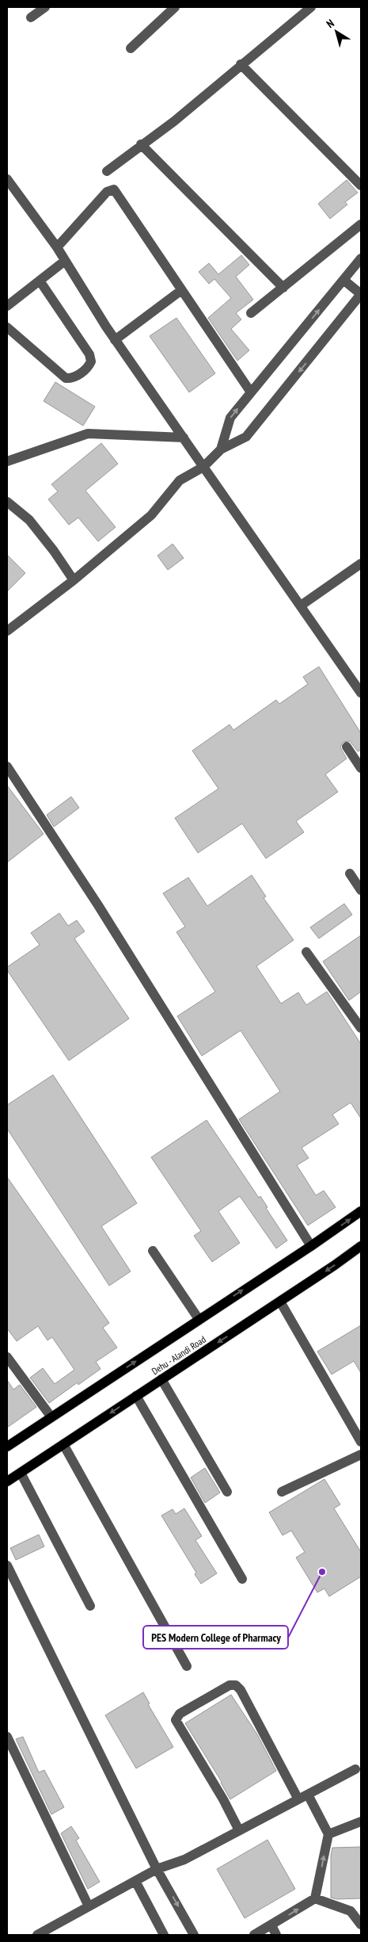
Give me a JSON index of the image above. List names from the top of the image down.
{
  "streets": {
    "main road": ["Dehu - Alandi Road"]
  },
  "places": ["PES Modern College of Pharmacy"],
  "north": "top left"
}
